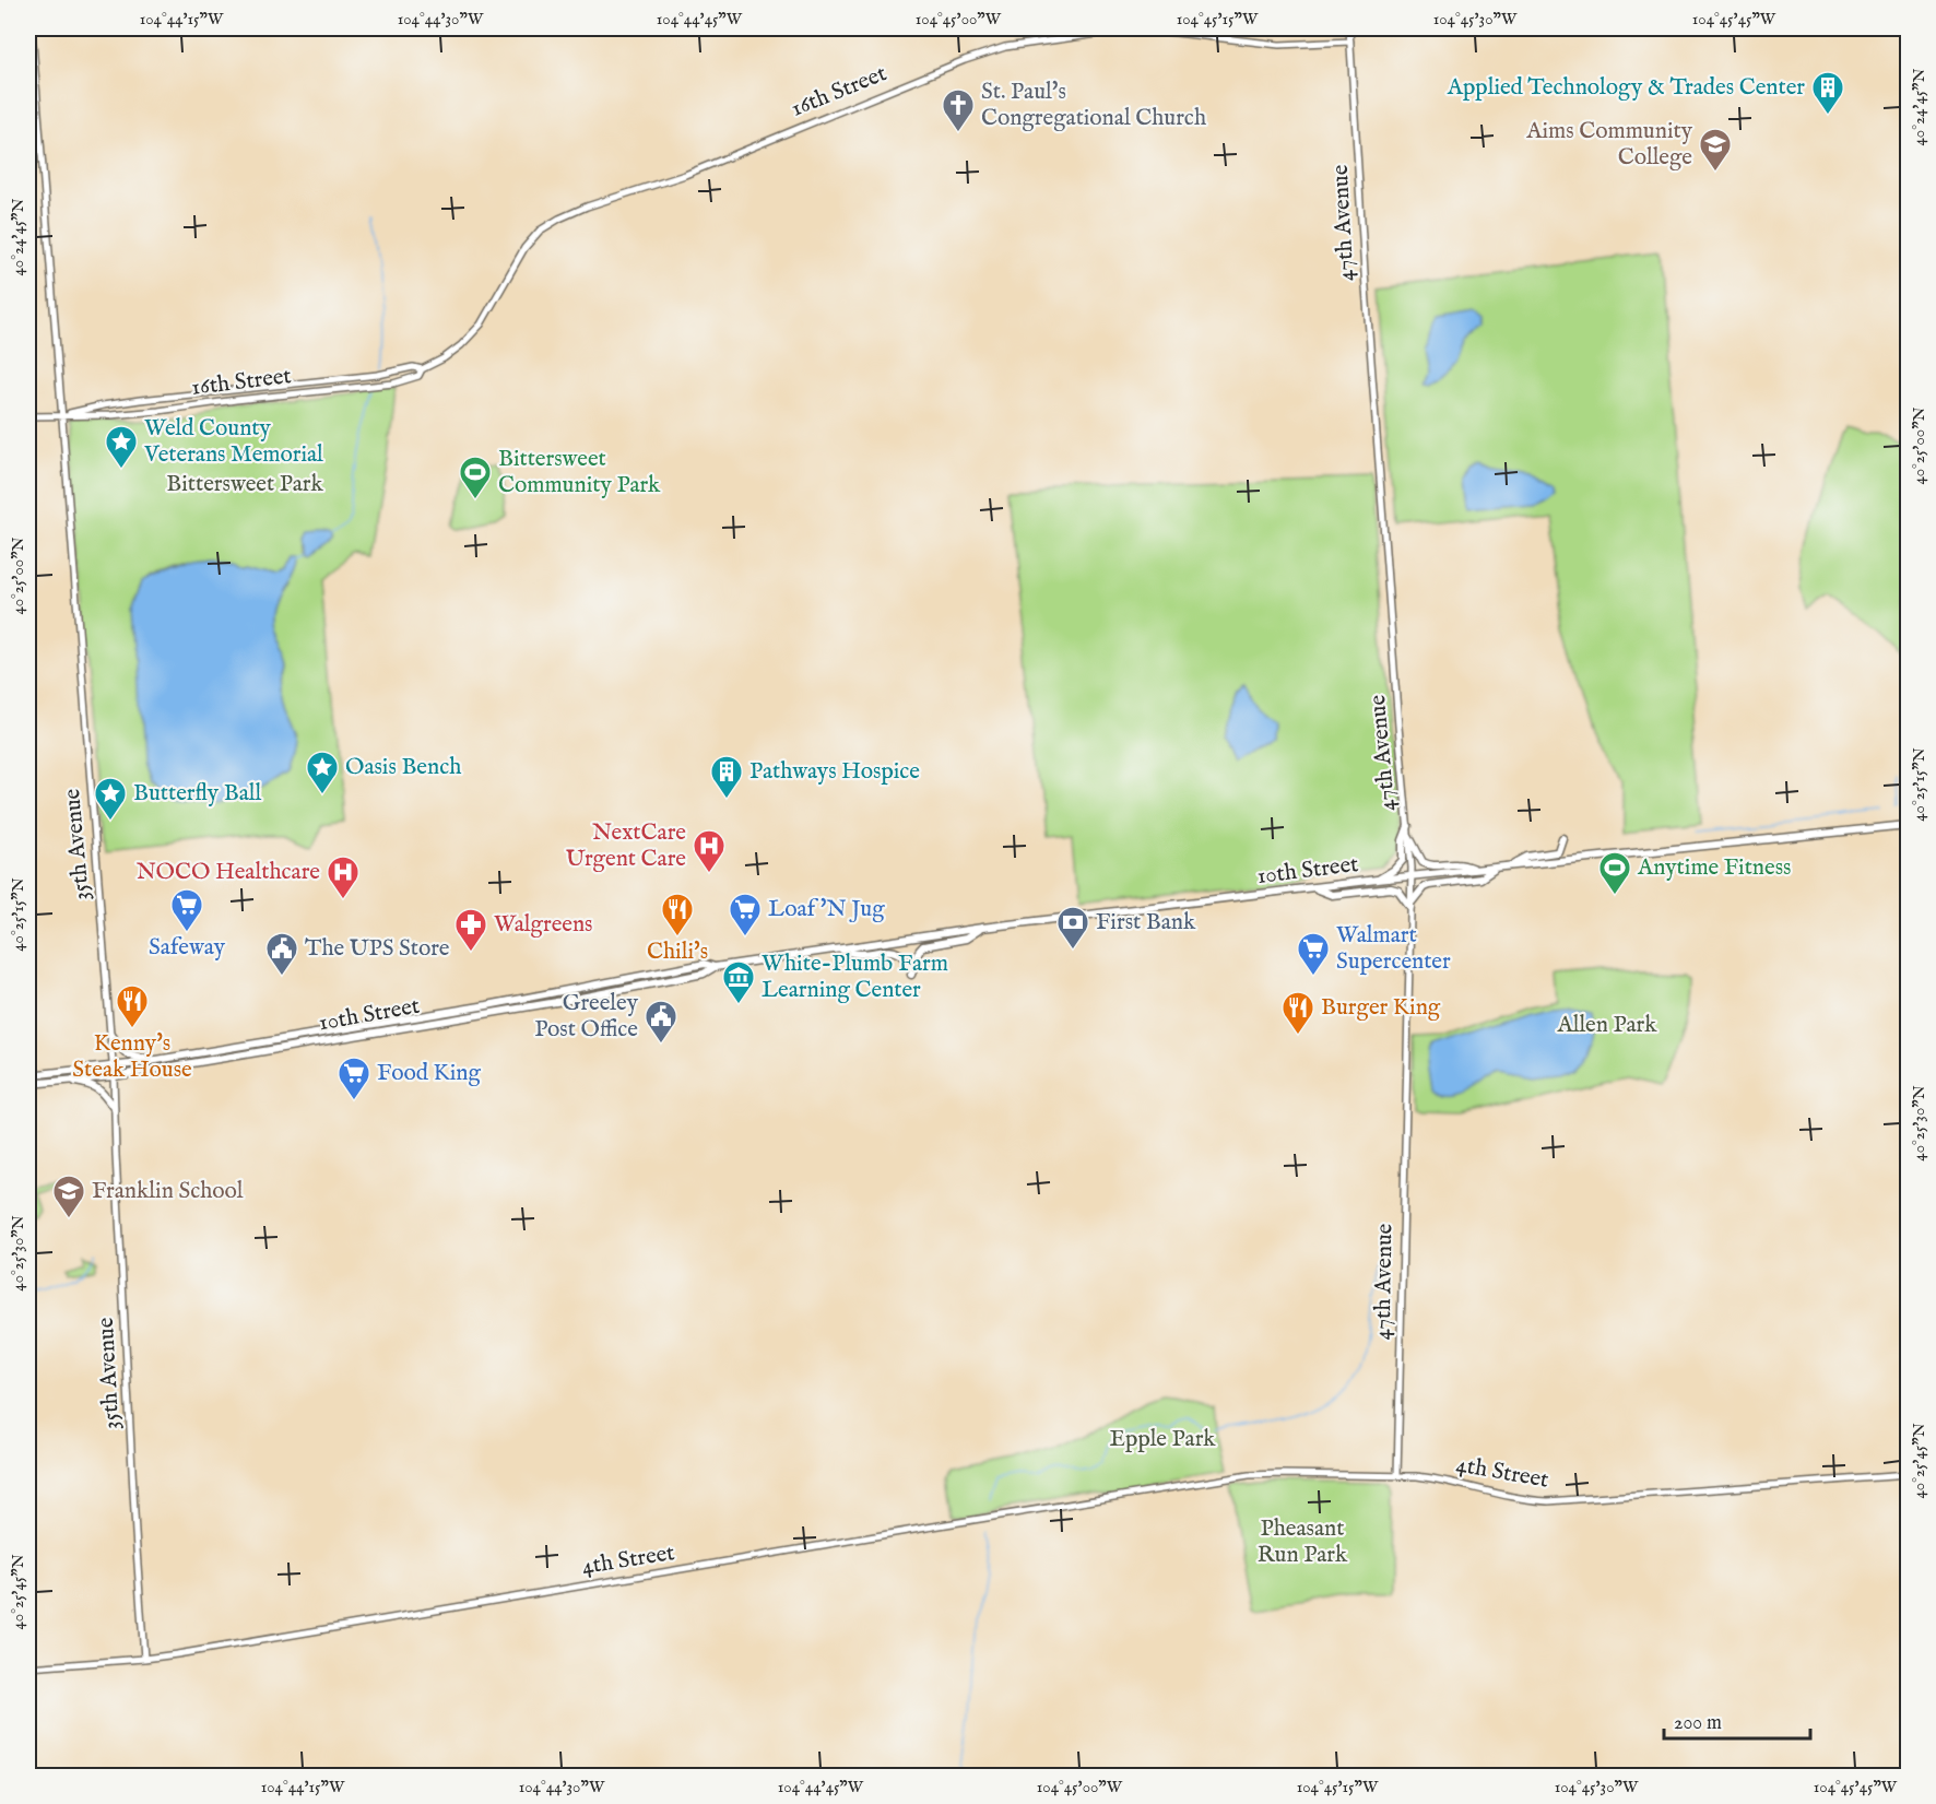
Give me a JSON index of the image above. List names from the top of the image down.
{
  "streets": {
    "main road": [
      "16th Street",
      "47th Avenue",
      "35th Avenue",
      "10th Street",
      "4th Street"
    ]
  },
  "crossings": [
    ["16th Street", "47th Avenue"],
    ["16th Street", "35th Avenue"],
    ["47th Avenue", "10th Street"],
    ["47th Avenue", "4th Street"],
    ["35th Avenue", "10th Street"],
    ["35th Avenue", "4th Street"]
  ],
  "parks": [
    "Bittersweet Park",
    "Allen Park",
    "Epple Park",
    "Pheasant Run Park"
  ],
  "places": {
    "building": ["Applied Technology & Trades Center", "Pathways Hospice"],
    "church": ["St. Paul's Congregational Church"],
    "school or university": ["Aims Community College", "Franklin School"],
    "place": ["Weld County Veterans Memorial", "Oasis Bench", "Butterfly Ball"],
    "sports": ["Bittersweet Community Park", "Anytime Fitness"],
    "hospital": ["NextCare Urgent Care", "NOCO Healthcare"],
    "supermarket": [
      "Safeway",
      "Loaf 'N Jug",
      "Walmart Supercenter",
      "Food King"
    ],
    "restaurant": ["Chili's", "Kenny's Steak House", "Burger King"],
    "bank": ["First Bank"],
    "pharmacy": ["Walgreens"],
    "public building": ["The UPS Store", "Greeley Post Office"],
    "museum": ["White-Plumb Farm Learning Center"]
  },
  "scale_bar": "200 m",
  "coordinates": [
    "104°44'15\"W",
    "104°44'30\"W",
    "104°44'45\"W",
    "104°45'00\"W",
    "104°45'15\"W",
    "104°45'30\"W",
    "104°45'45\"W",
    "40°24'45\"N",
    "40°25'00\"N",
    "40°25'15\"N",
    "40°25'30\"N",
    "40°25'45\"N"
  ]
}
